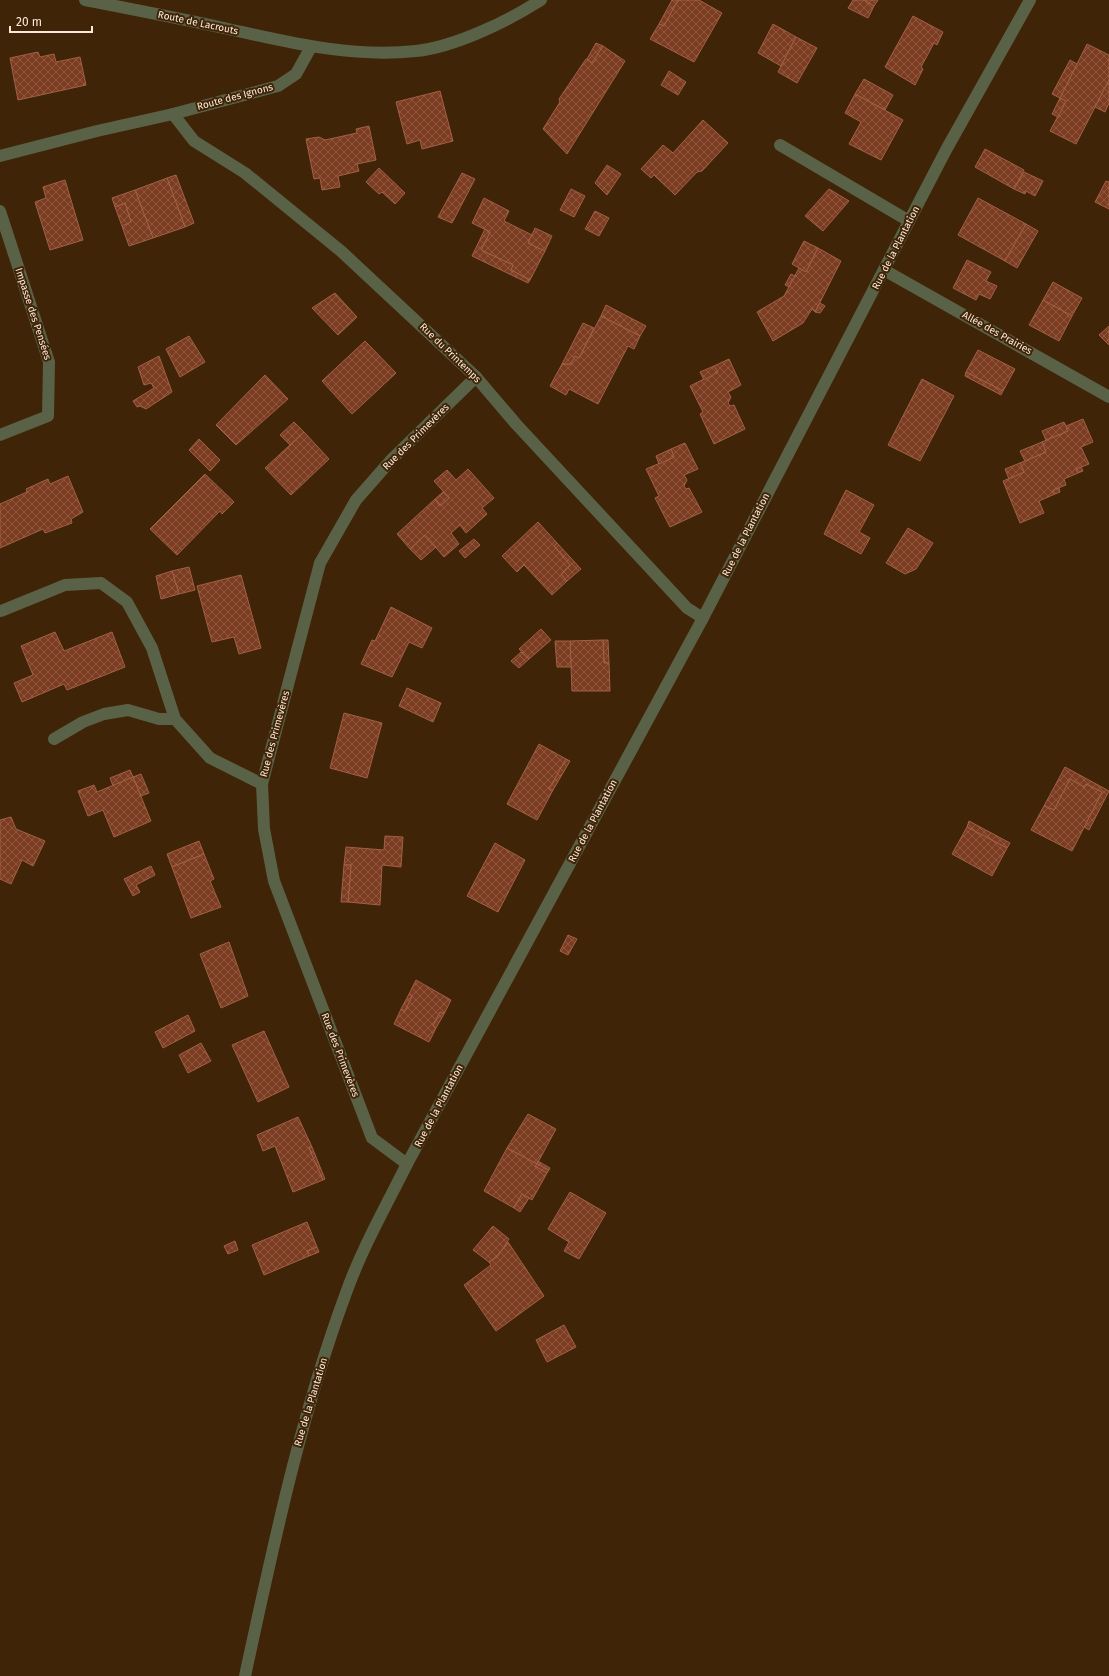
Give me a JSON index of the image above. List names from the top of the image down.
{
  "streets": {
    "street": [
      "Route de Lacrouts",
      "Route des Ignons",
      "Rue de la Plantation",
      "Impasse des Pensées",
      "Allée des Prairies",
      "Rue du Printemps",
      "Rue des Primevères"
    ]
  },
  "crossings": [
    ["Route de Lacrouts", "Route des Ignons"],
    ["Route des Ignons", "Rue du Printemps"],
    ["Rue de la Plantation", "Allée des Prairies"],
    ["Rue de la Plantation", "Rue du Printemps"],
    ["Rue de la Plantation", "Rue des Primevères"],
    ["Rue du Printemps", "Rue des Primevères"]
  ],
  "scale_bar": "20 m"
}
